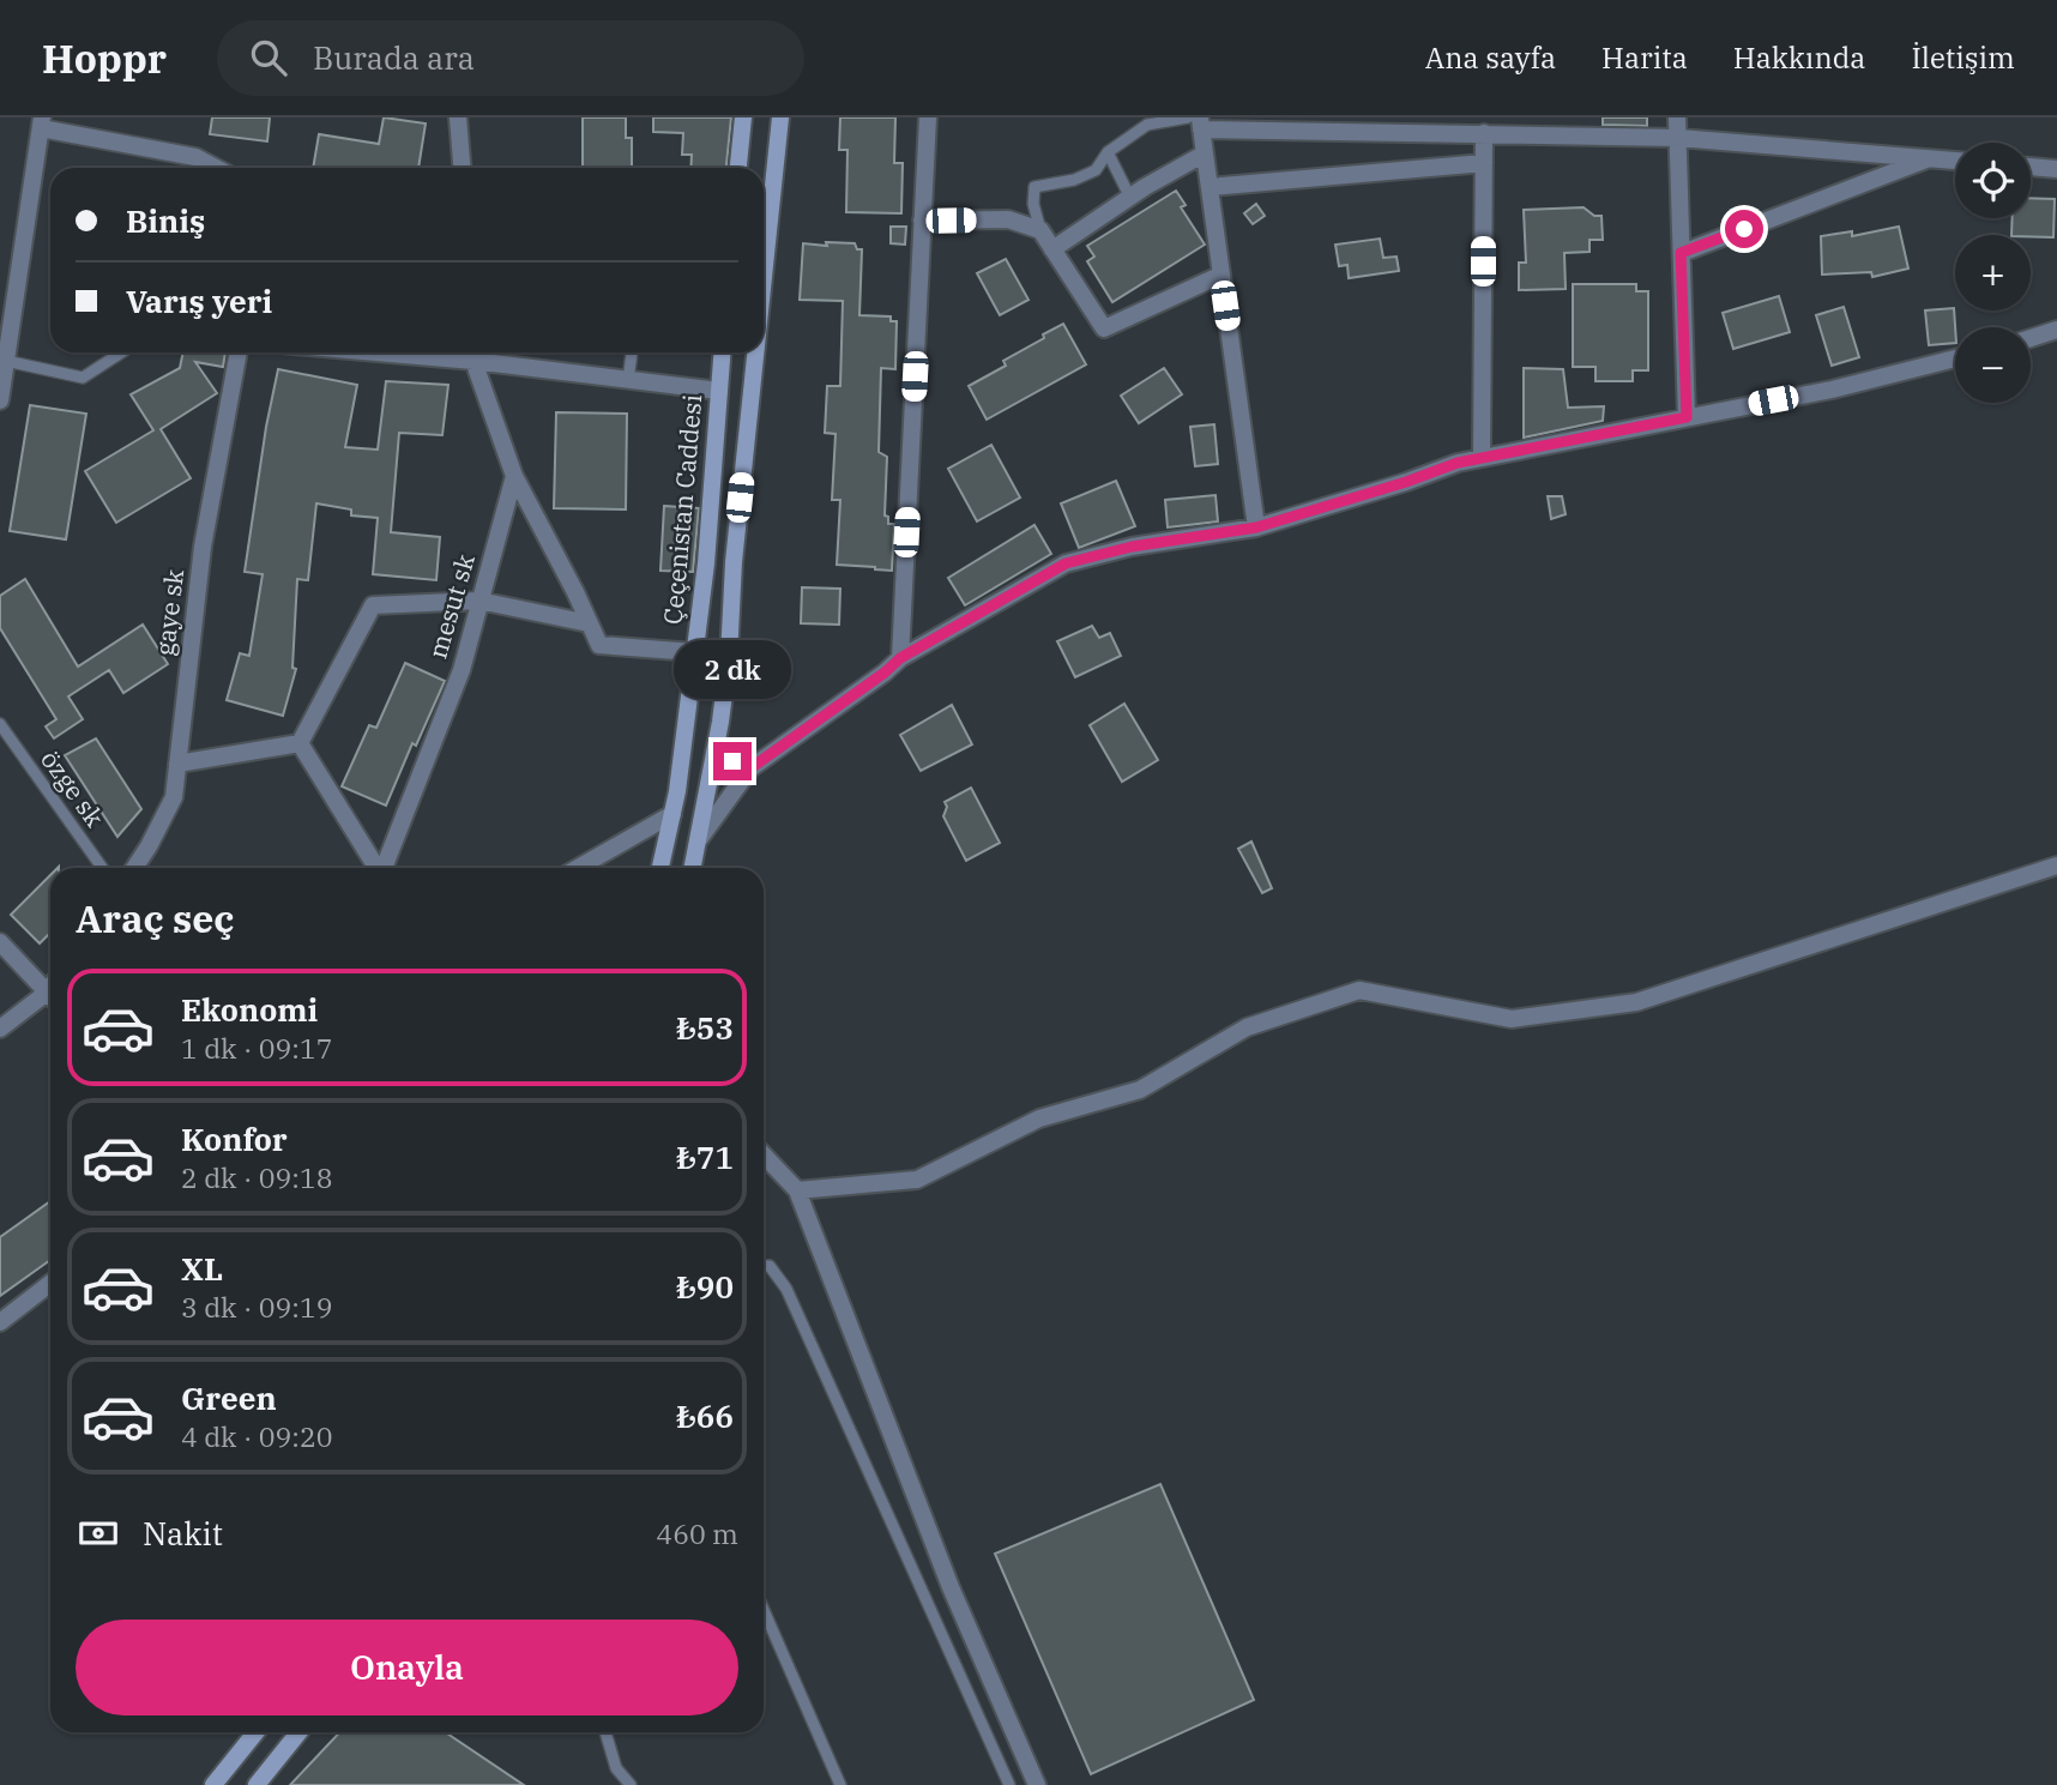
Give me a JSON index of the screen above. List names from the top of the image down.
{
  "streets": {
    "main road": ["Çeçenistan Caddesi"],
    "street": ["mesut sk", "gaye sk"],
    "lane": ["özge sk"]
  },
  "page": {
    "header": "Hoppr",
    "search": "Burada ara",
    "nav": [
      "Ana sayfa",
      "Harita",
      "Hakkında",
      "İletişim"
    ],
    "map_buttons": ["+", "−"],
    "banner": ["Biniş", "Varış yeri"],
    "bubble": "2 dk",
    "heading": "Araç seç",
    "list": [
      {
        "name": "Ekonomi",
        "note": "1 dk · 09:17",
        "value": "₺53"
      },
      {
        "name": "Konfor",
        "note": "2 dk · 09:18",
        "value": "₺71"
      },
      {
        "name": "XL",
        "note": "3 dk · 09:19",
        "value": "₺90"
      },
      {
        "name": "Green",
        "note": "4 dk · 09:20",
        "value": "₺66"
      }
    ],
    "pay": ["Nakit", "460 m"],
    "buttons": "Onayla"
  }
}
